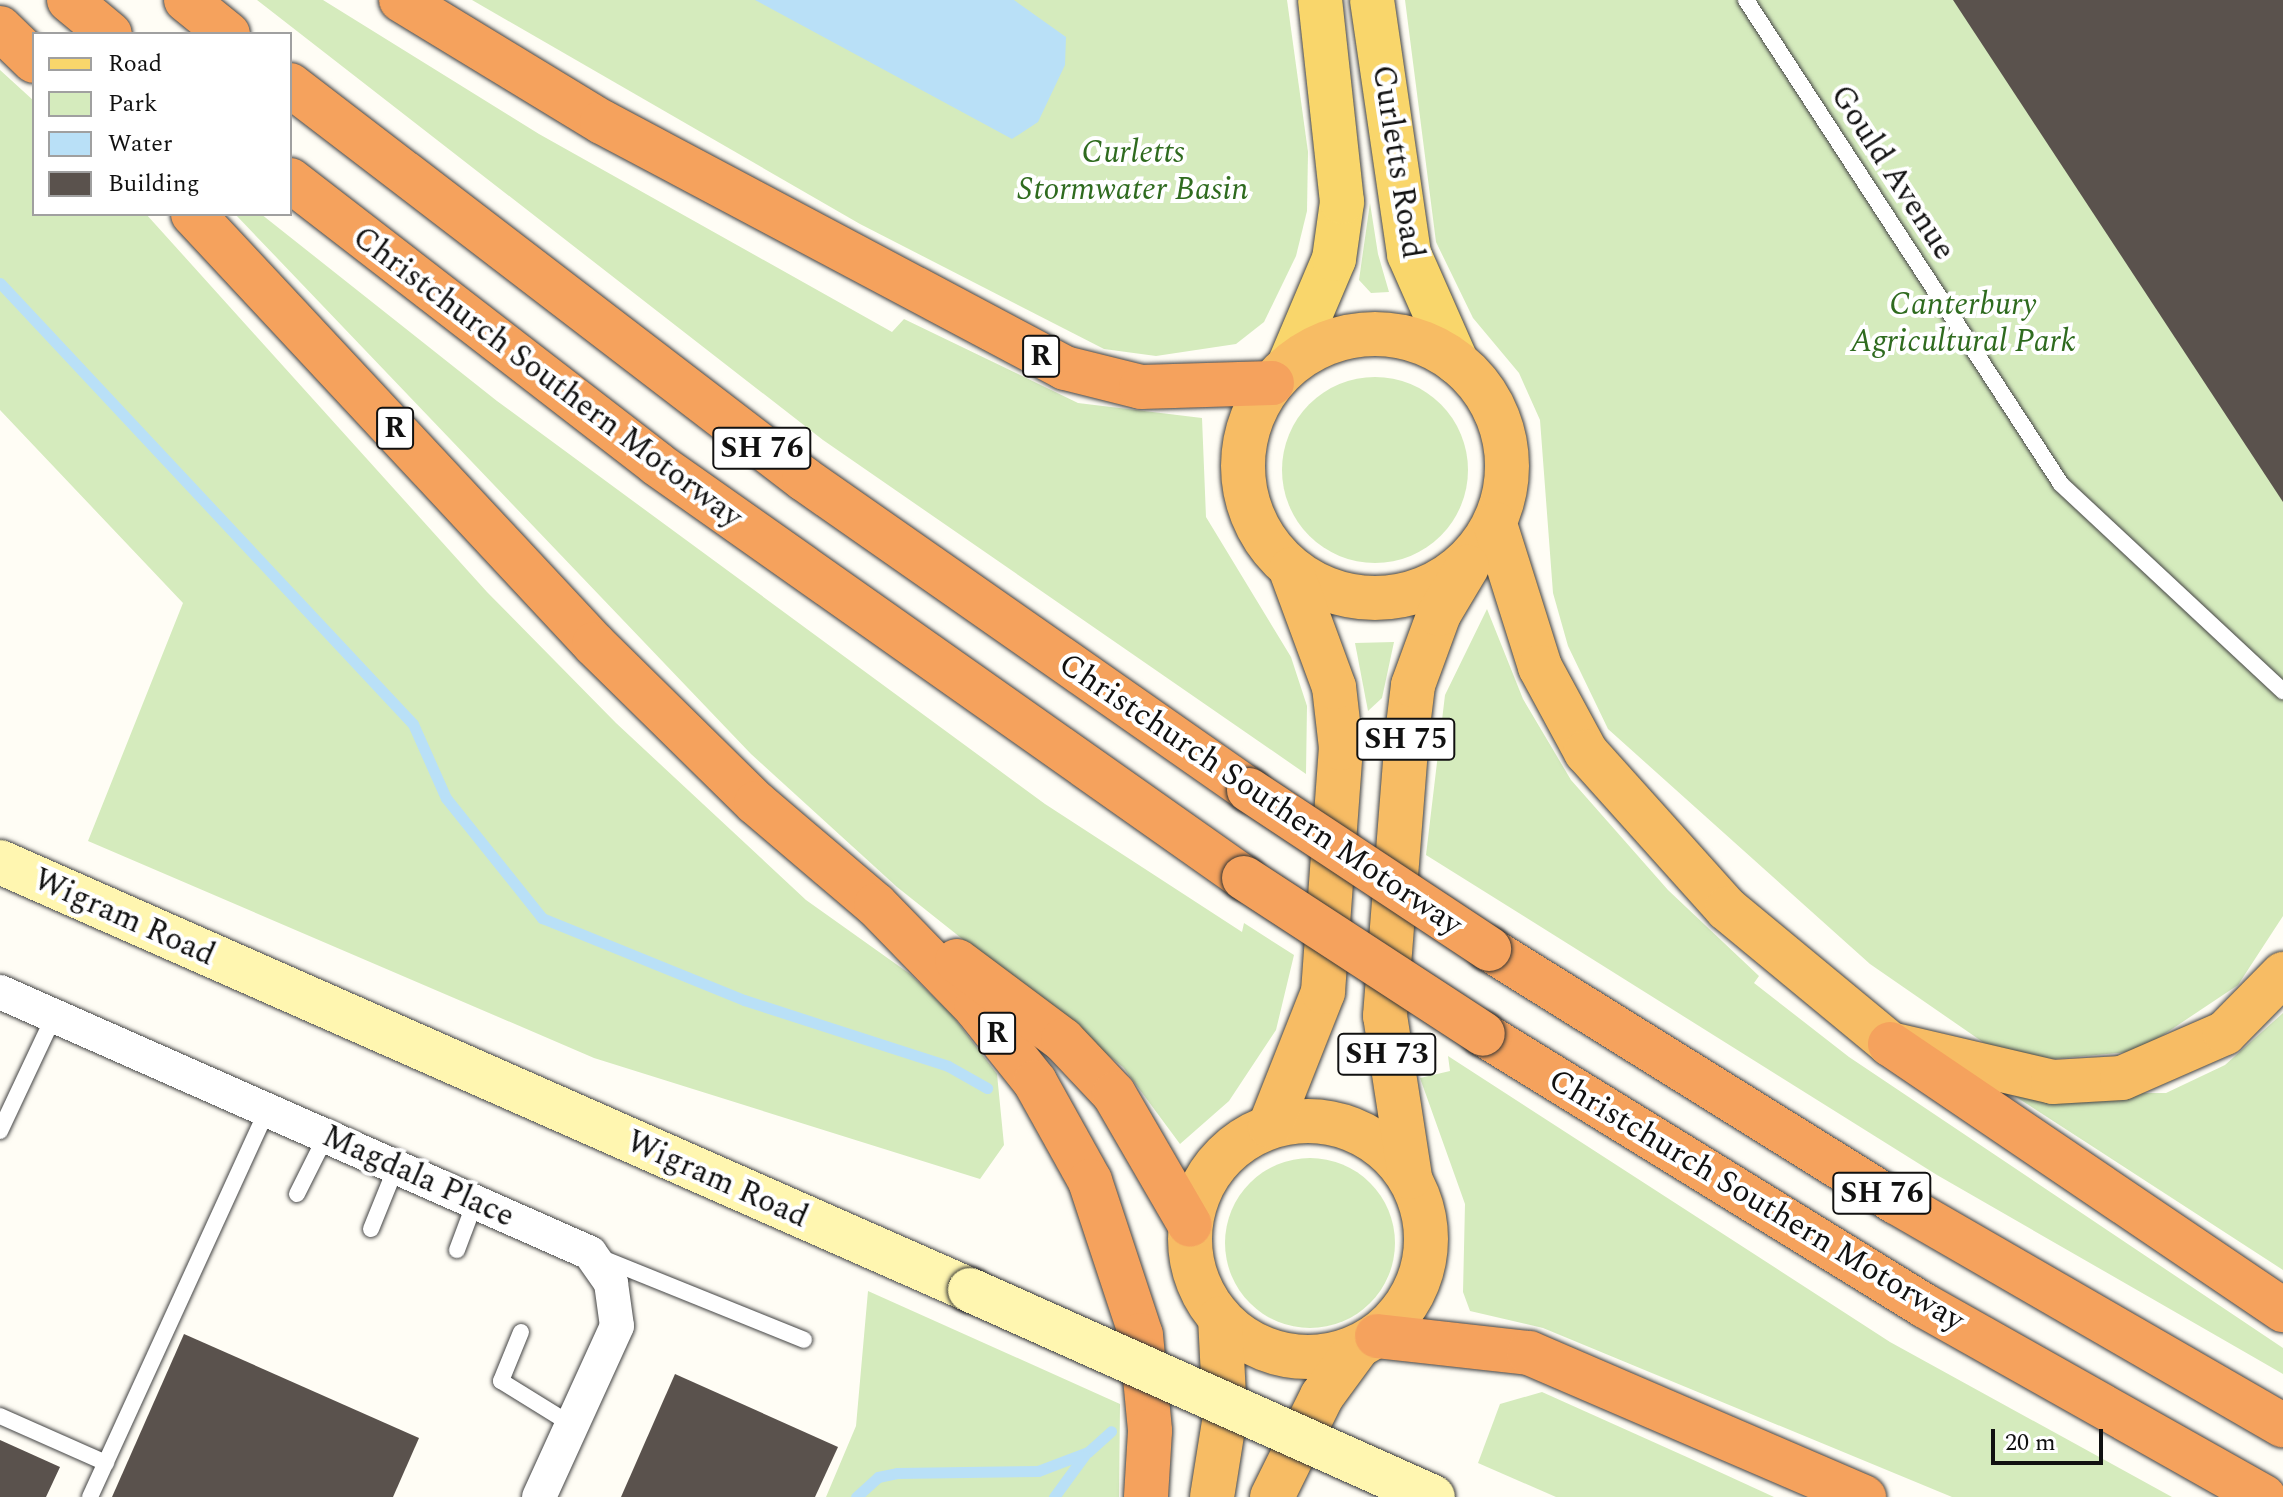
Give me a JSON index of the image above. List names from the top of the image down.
{
  "streets": {
    "highway": [
      "R",
      "Christchurch Southern Motorway",
      "SH 76",
      "SH 75",
      "SH 73"
    ],
    "main road": ["Curletts Road", "Wigram Road"],
    "street": ["Magdala Place"],
    "lane": ["Gould Avenue"]
  },
  "crossings": [
    ["Curletts Road", "R"],
    ["Curletts Road", "SH 75"],
    ["R", "SH 75"],
    ["SH 75", "SH 73"]
  ],
  "parks": ["Curletts Stormwater Basin", "Canterbury Agricultural Park"],
  "legend": [
    "Road",
    "Park",
    "Water",
    "Building"
  ],
  "scale_bar": "20 m"
}
